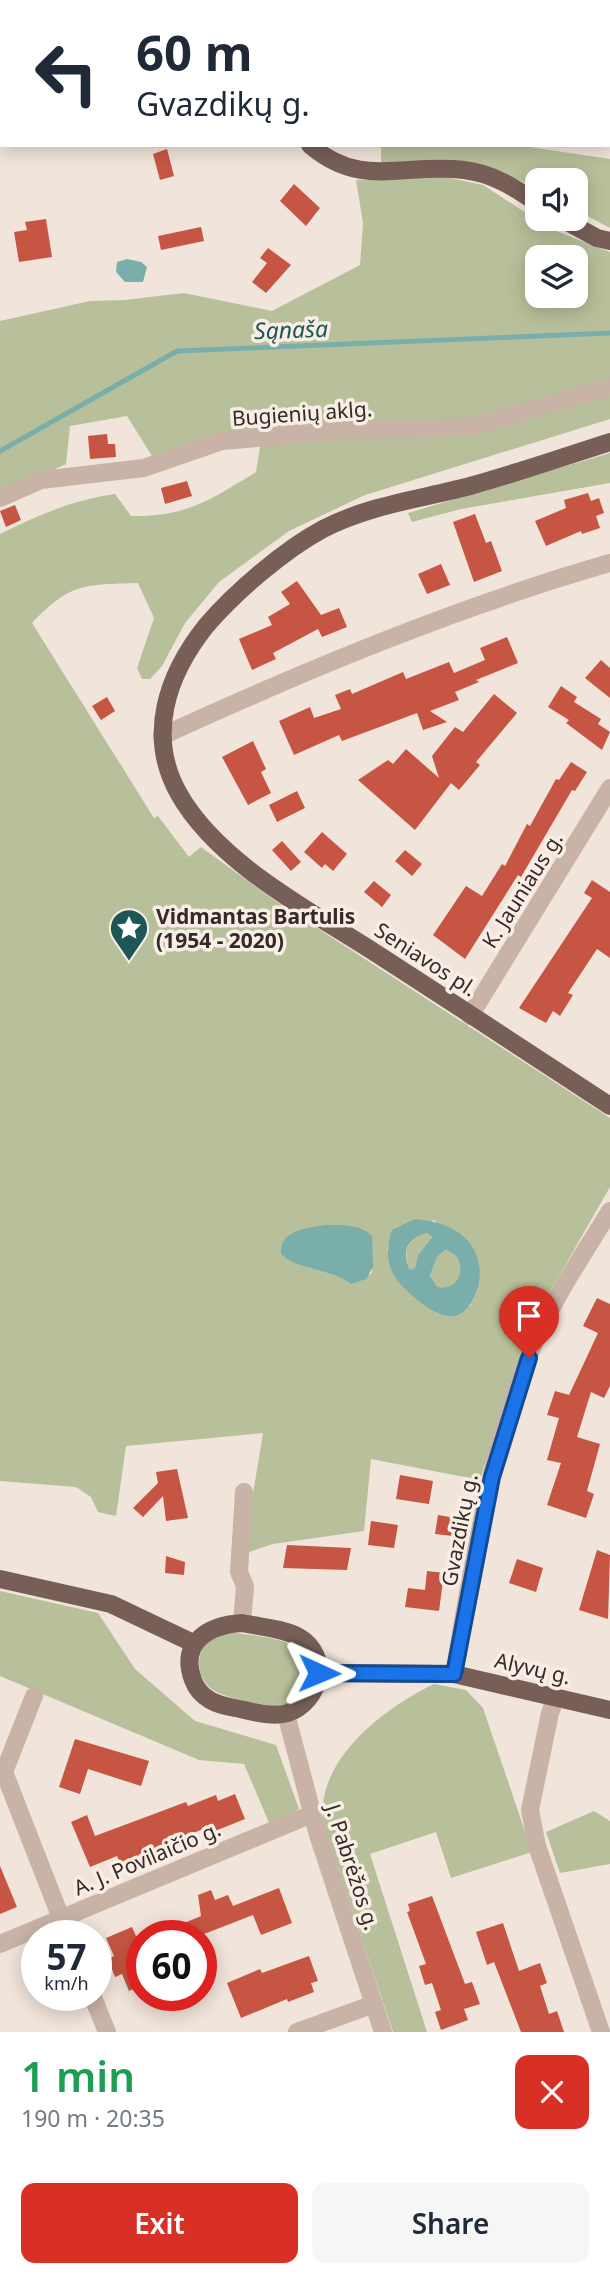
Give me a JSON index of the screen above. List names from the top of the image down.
{
  "streets": {
    "main road": ["Seniavos pl.", "Alyvų g."],
    "street": [
      "Bugienių aklg.",
      "K. Jauniaus g.",
      "Gvazdikų g.",
      "A. J. Povilaičio g.",
      "J. Pabrėžos g."
    ]
  },
  "crossings": [
    ["K. Jauniaus g.", "Seniavos pl."],
    ["Gvazdikų g.", "Alyvų g."],
    ["Alyvų g.", "J. Pabrėžos g."],
    ["A. J. Povilaičio g.", "J. Pabrėžos g."]
  ],
  "water": ["Sąnaša"],
  "places": {
    "place": ["Vidmantas Bartulis (1954 - 2020)"]
  },
  "page": {
    "turn": ["60 m", "Gvazdikų g."],
    "speed": "57 km/h",
    "limit": "60",
    "heading": ["1 min", "190 m · 20:35"],
    "buttons": ["Exit", "Share"]
  }
}
